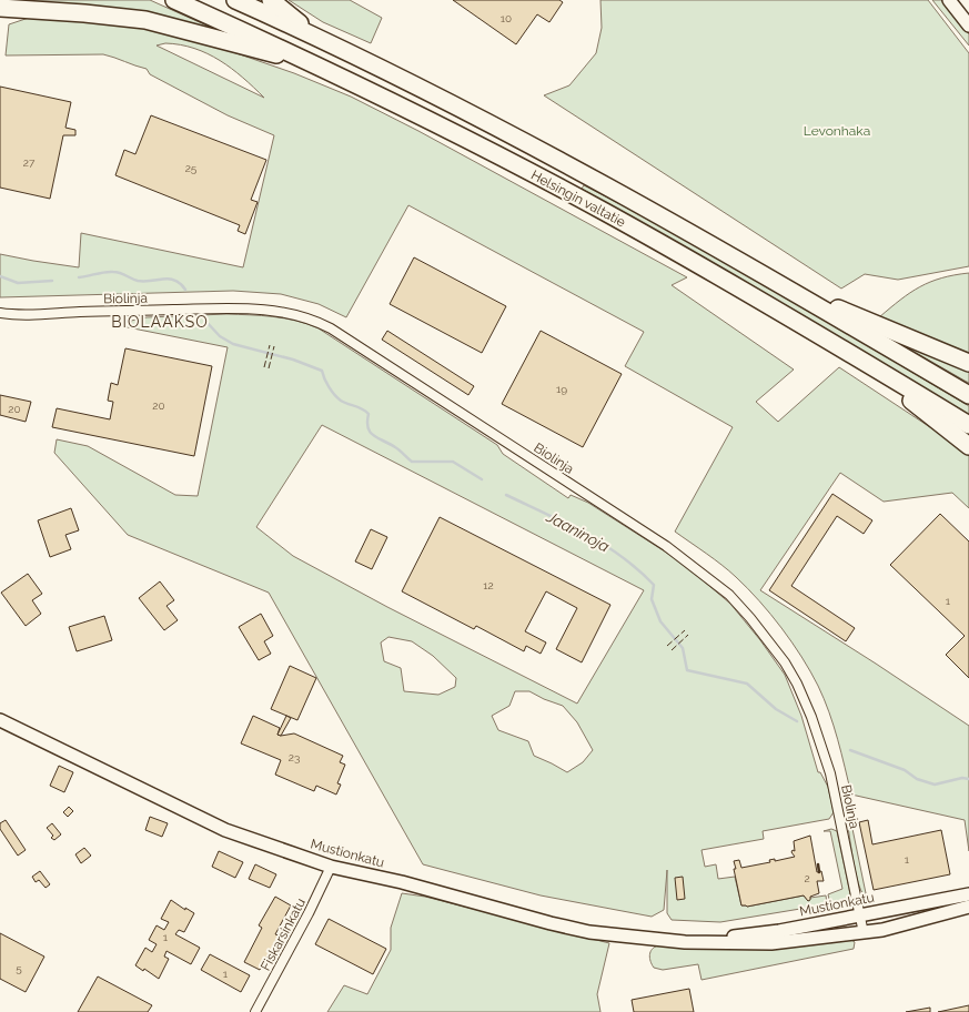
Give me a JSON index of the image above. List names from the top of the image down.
{
  "streets": {
    "highway": ["Helsingin valtatie"],
    "street": ["Biolinja", "Mustionkatu", "Fiskarsinkatu"]
  },
  "crossings": [
    ["Biolinja", "Mustionkatu"],
    ["Mustionkatu", "Fiskarsinkatu"]
  ],
  "districts": ["BIOLAAKSO"],
  "water": ["Jaaninoja"],
  "parks": ["Levonhaka"],
  "house_numbers": [
    "10",
    "27",
    "25",
    "19",
    "20",
    "20",
    "12",
    "1",
    "23",
    "1",
    "2",
    "1",
    "5",
    "1"
  ]
}
